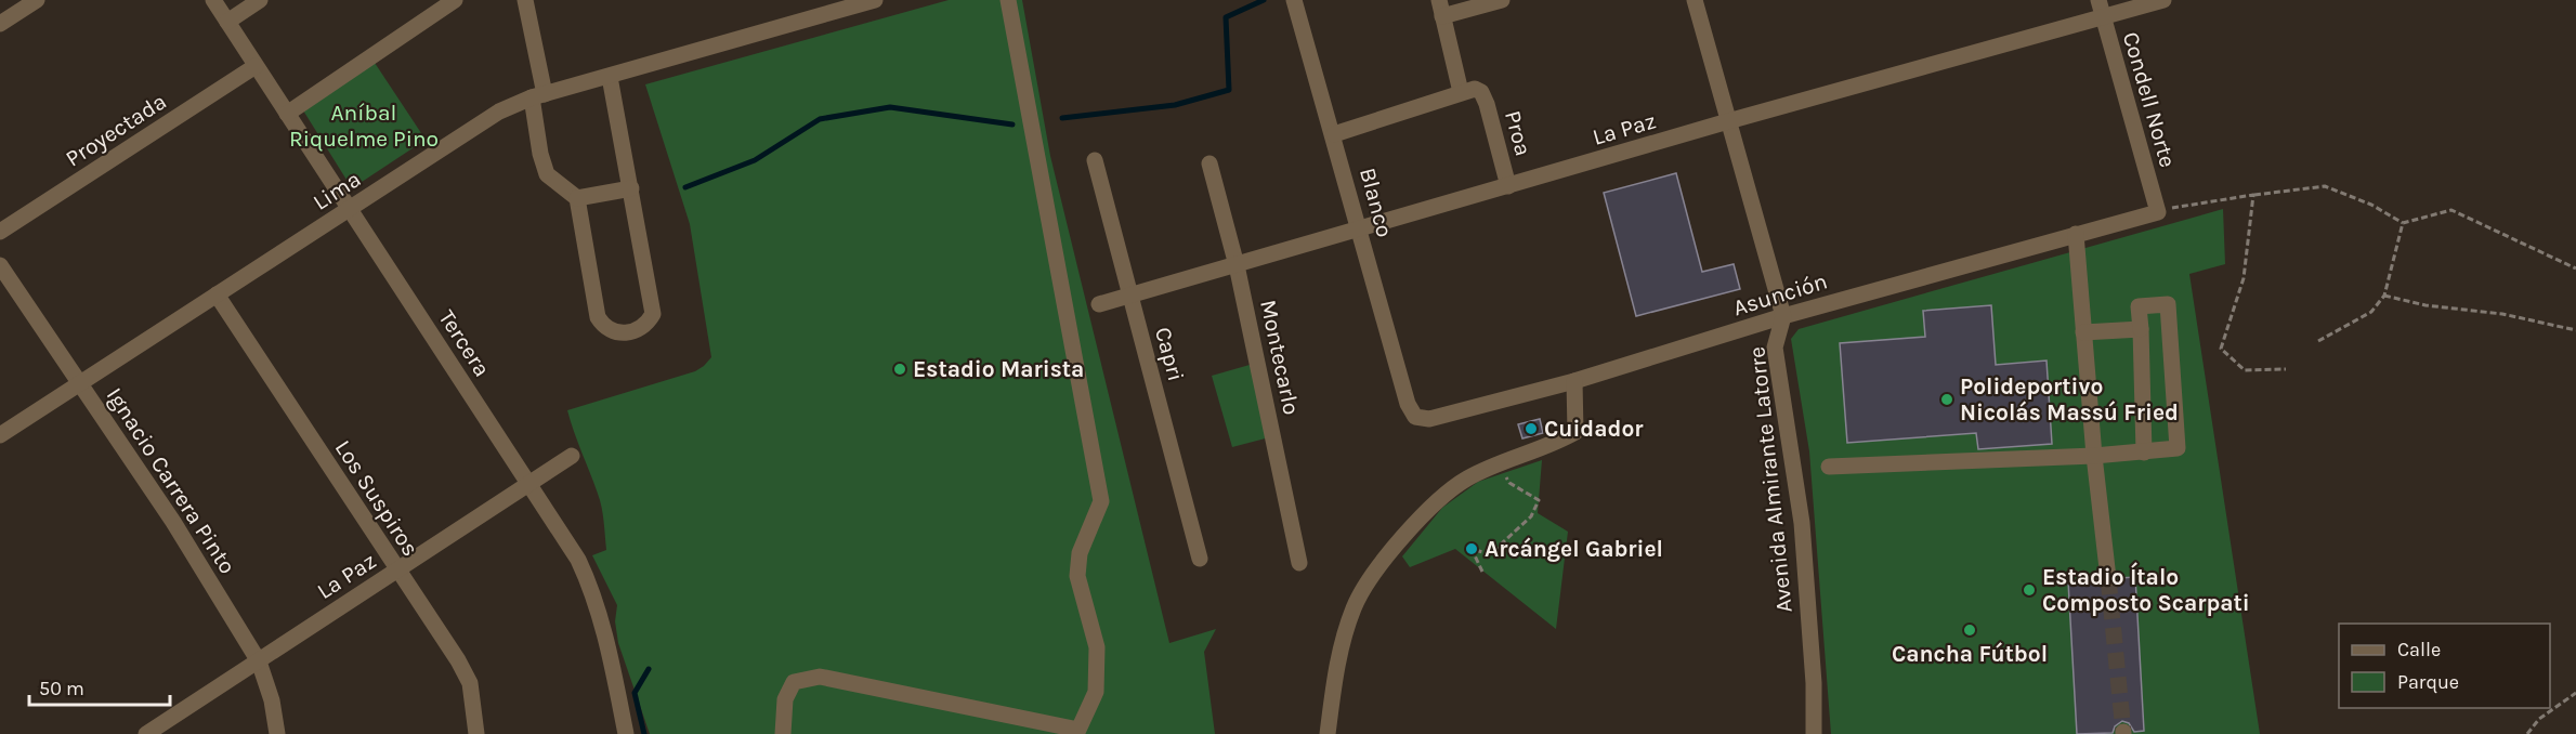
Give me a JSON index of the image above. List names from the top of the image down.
{
  "streets": {
    "street": [
      "Condell Norte",
      "La Paz",
      "Proyectada",
      "Proa",
      "Lima",
      "Blanco",
      "Asunción",
      "Tercera",
      "Capri",
      "Montecarlo",
      "Avenida Almirante Latorre",
      "Ignacio Carrera Pinto",
      "Los Suspiros"
    ]
  },
  "crossings": [
    ["Condell Norte", "La Paz"],
    ["Condell Norte", "Asunción"],
    ["La Paz", "Proa"],
    ["La Paz", "Blanco"],
    ["La Paz", "Tercera"],
    ["La Paz", "Capri"],
    ["La Paz", "Montecarlo"],
    ["La Paz", "Avenida Almirante Latorre"],
    ["La Paz", "Ignacio Carrera Pinto"],
    ["La Paz", "Los Suspiros"],
    ["Proyectada", "Tercera"],
    ["Lima", "Tercera"],
    ["Lima", "Ignacio Carrera Pinto"],
    ["Lima", "Los Suspiros"],
    ["Blanco", "Asunción"],
    ["Asunción", "Avenida Almirante Latorre"]
  ],
  "parks": ["Aníbal Riquelme Pino"],
  "places": [
    "Estadio Marista",
    "Polideportivo Nicolás Massú Fried",
    "Cuidador",
    "Arcángel Gabriel",
    "Estadio Ítalo Composto Scarpati",
    "Cancha Fútbol"
  ],
  "legend": ["Calle", "Parque"],
  "scale_bar": "50 m"
}
